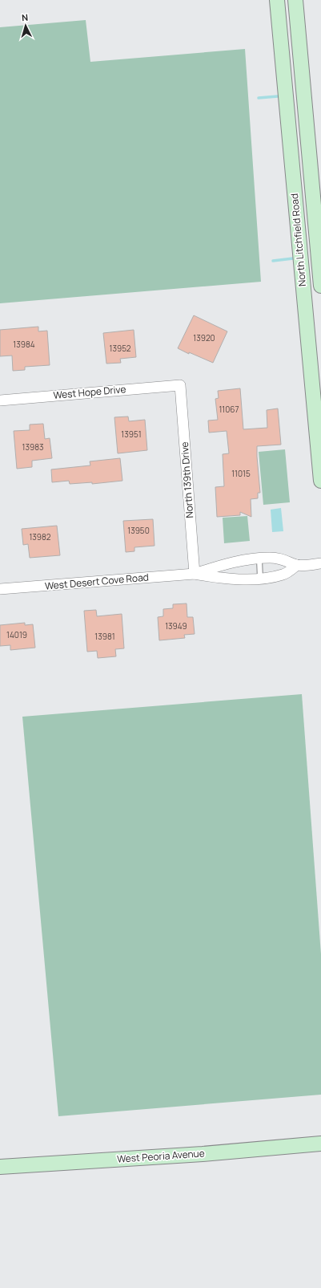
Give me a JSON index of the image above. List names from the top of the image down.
{
  "streets": {
    "main road": ["North Litchfield Road", "West Peoria Avenue"],
    "street": ["West Hope Drive", "North 139th Drive", "West Desert Cove Road"]
  },
  "crossings": [
    ["West Hope Drive", "North 139th Drive"],
    ["North 139th Drive", "West Desert Cove Road"]
  ],
  "house_numbers": [
    "13920",
    "13984",
    "13952",
    "11067",
    "13951",
    "13983",
    "11015",
    "13950",
    "13982",
    "13949",
    "14019",
    "13981"
  ],
  "north": "top"
}
